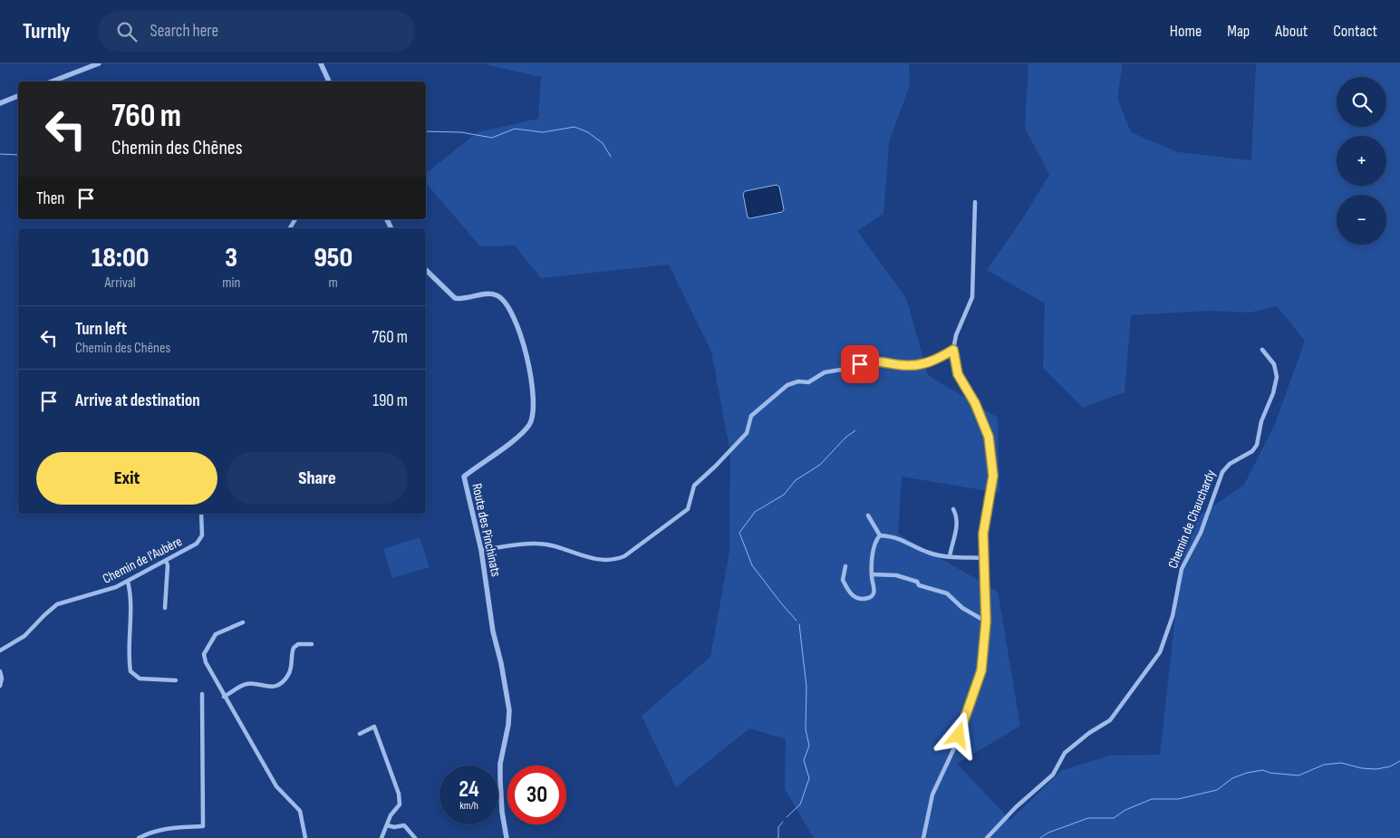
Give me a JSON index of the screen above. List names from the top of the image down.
{
  "streets": {
    "street": ["Chemin de Chauchardy", "Route des Pinchinats", "Chemin de l'Aubère"]
  },
  "page": {
    "header": "Turnly",
    "search": "Search here",
    "nav": [
      "Home",
      "Map",
      "About",
      "Contact"
    ],
    "map_buttons": ["+", "−"],
    "turn": ["760 m", "Chemin des Chênes"],
    "then": "Then",
    "eta": [
      "18:00",
      "Arrival",
      "3",
      "min",
      "950",
      "m"
    ],
    "list": [
      {
        "name": "Turn left",
        "note": "Chemin des Chênes",
        "value": "760 m"
      },
      {
        "name": "Arrive at destination",
        "value": "190 m"
      }
    ],
    "buttons": ["Exit", "Share"],
    "speed": "24 km/h",
    "limit": "30"
  }
}
